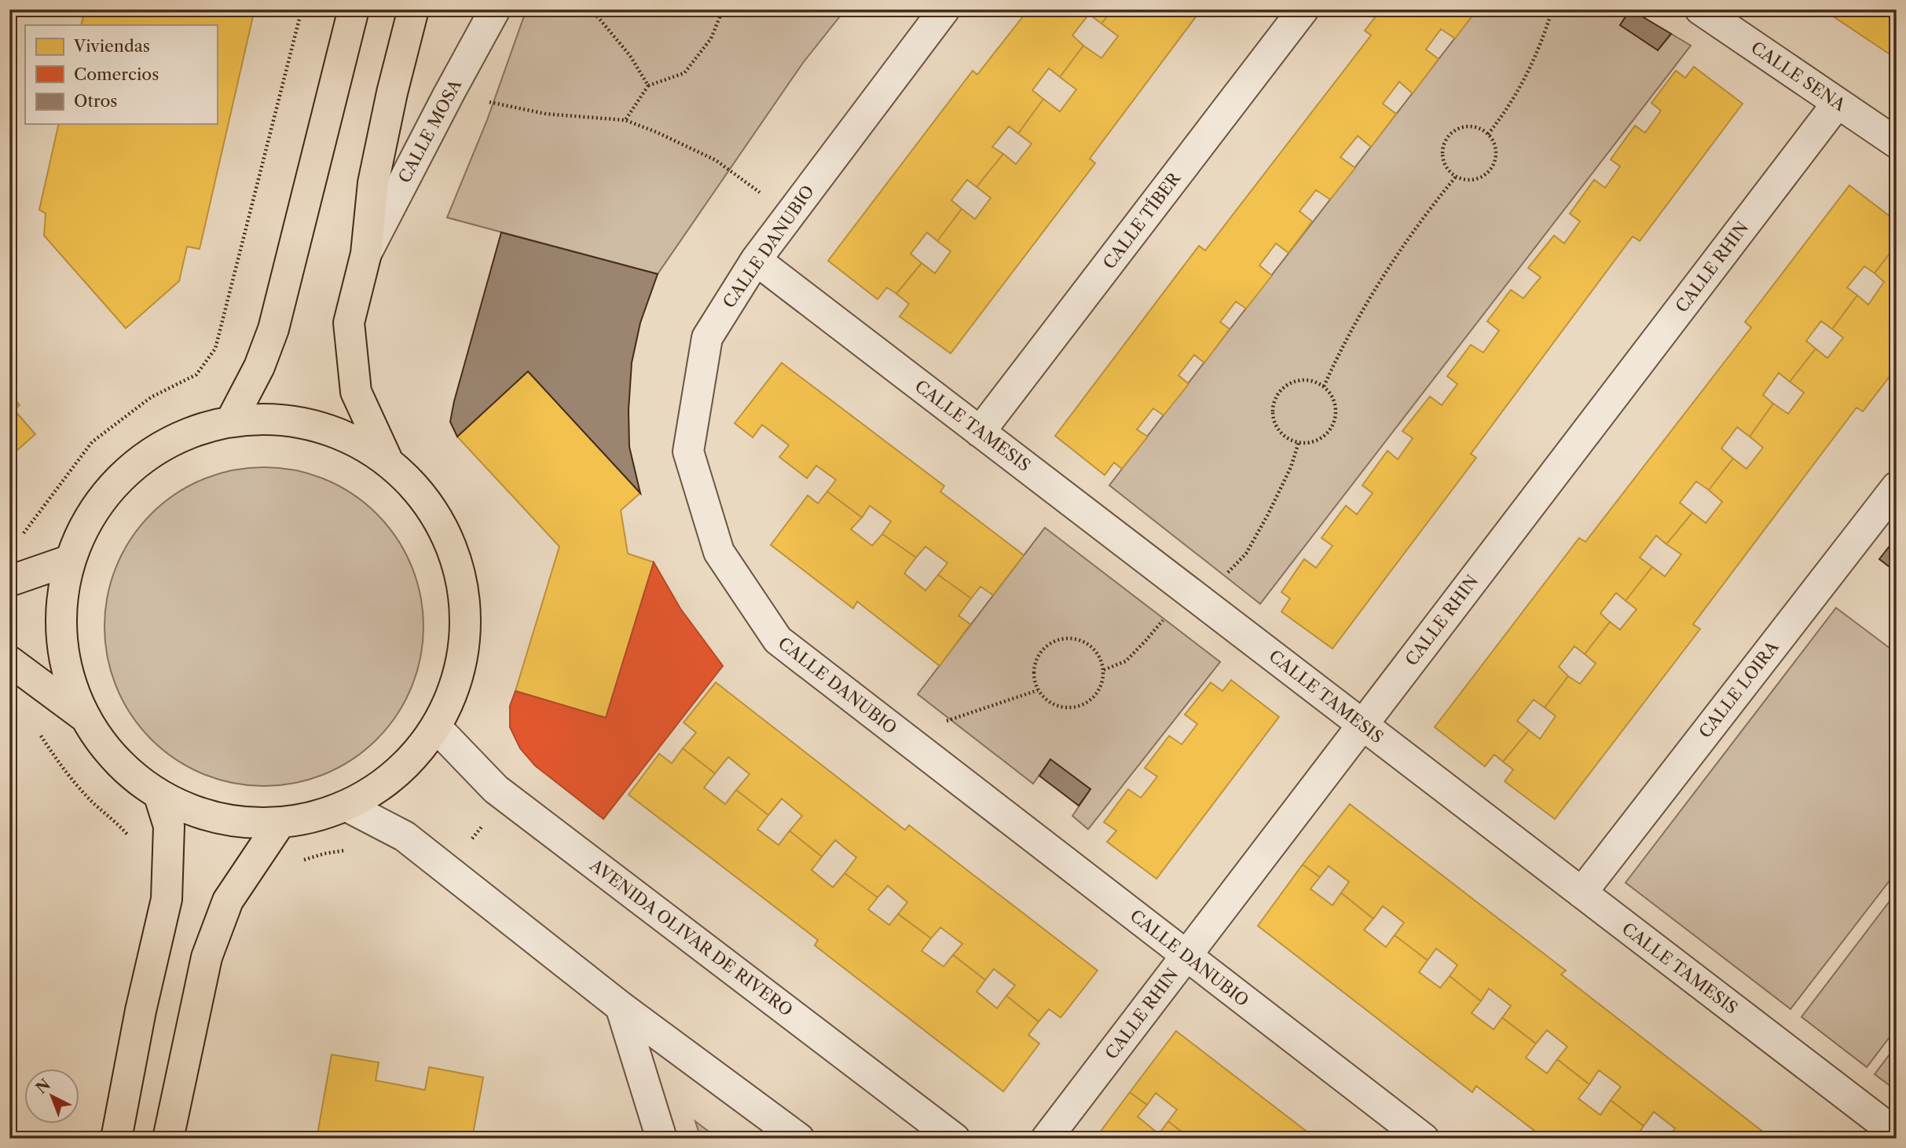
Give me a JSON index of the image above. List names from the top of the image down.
{
  "streets": {
    "street": [
      "CALLE SENA",
      "CALLE MOSA",
      "CALLE TÍBER",
      "CALLE DANUBIO",
      "CALLE RHIN",
      "CALLE TAMESIS",
      "CALLE LOIRA",
      "AVENIDA OLIVAR DE RIVERO"
    ]
  },
  "crossings": [
    ["CALLE SENA", "CALLE RHIN"],
    ["CALLE TÍBER", "CALLE TAMESIS"],
    ["CALLE DANUBIO", "CALLE RHIN"],
    ["CALLE DANUBIO", "CALLE TAMESIS"],
    ["CALLE RHIN", "CALLE TAMESIS"],
    ["CALLE TAMESIS", "CALLE LOIRA"]
  ],
  "legend": ["Viviendas", "Comercios", "Otros"],
  "north": "top left"
}
